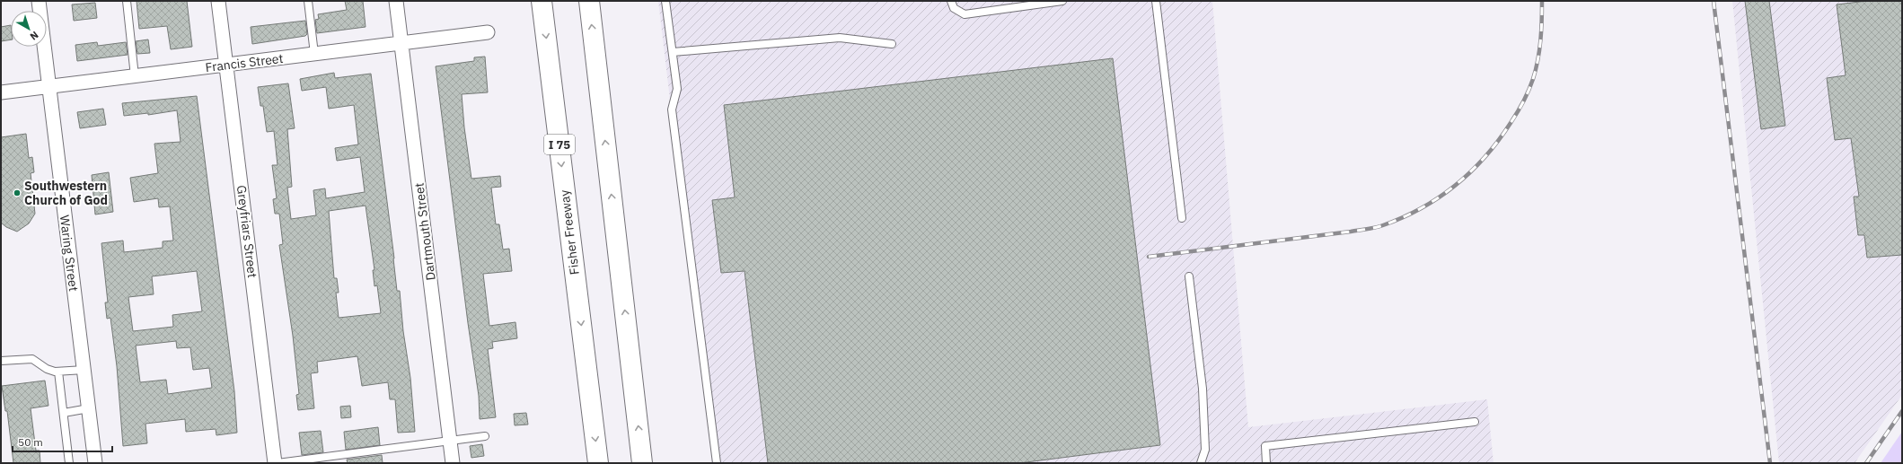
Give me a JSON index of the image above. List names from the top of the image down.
{
  "streets": {
    "highway": ["I 75", "Fisher Freeway"],
    "street": [
      "Francis Street",
      "Greyfriars Street",
      "Dartmouth Street",
      "Waring Street"
    ]
  },
  "crossings": [
    ["Francis Street", "Greyfriars Street"],
    ["Francis Street", "Dartmouth Street"],
    ["Francis Street", "Waring Street"]
  ],
  "places": ["Southwestern Church of God"],
  "scale_bar": "50 m",
  "north": "bottom right"
}
